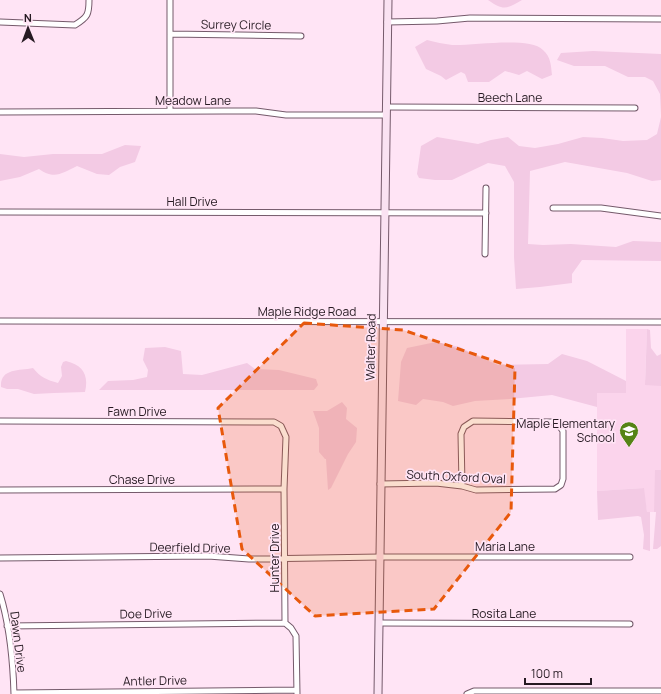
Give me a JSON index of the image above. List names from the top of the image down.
{
  "streets": {
    "street": [
      "Surrey Circle",
      "Beech Lane",
      "Meadow Lane",
      "Hall Drive",
      "Maple Ridge Road",
      "Walter Road",
      "Fawn Drive",
      "South Oxford Oval",
      "Chase Drive",
      "Maria Lane",
      "Deerfield Drive",
      "Hunter Drive",
      "Doe Drive",
      "Rosita Lane",
      "Dawn Drive",
      "Antler Drive"
    ]
  },
  "crossings": [
    ["Beech Lane", "Walter Road"],
    ["Meadow Lane", "Walter Road"],
    ["Hall Drive", "Walter Road"],
    ["Maple Ridge Road", "Walter Road"],
    ["Walter Road", "South Oxford Oval"],
    ["Walter Road", "Maria Lane"],
    ["Walter Road", "Deerfield Drive"],
    ["Walter Road", "Rosita Lane"],
    ["Fawn Drive", "Hunter Drive"],
    ["Chase Drive", "Hunter Drive"],
    ["Maria Lane", "Deerfield Drive"],
    ["Deerfield Drive", "Hunter Drive"],
    ["Hunter Drive", "Doe Drive"],
    ["Doe Drive", "Dawn Drive"],
    ["Dawn Drive", "Antler Drive"]
  ],
  "places": {
    "school or university": ["Maple Elementary School"]
  },
  "scale_bar": "100 m",
  "north": "top"
}
